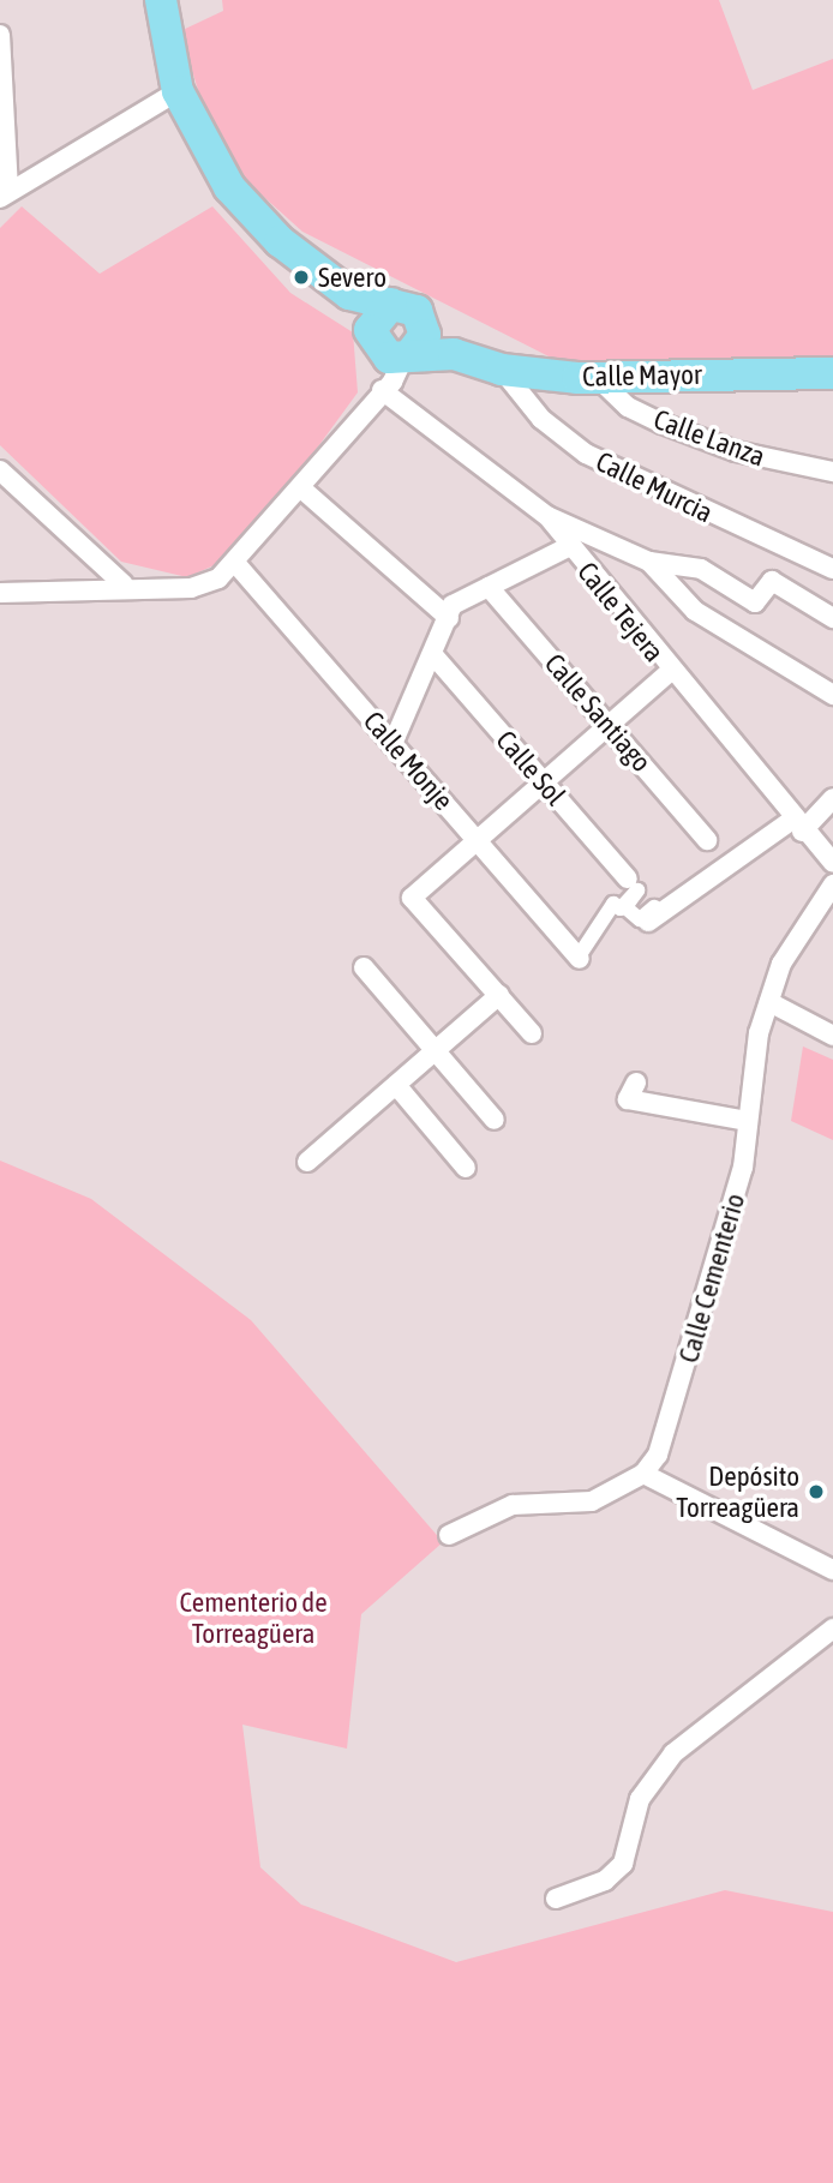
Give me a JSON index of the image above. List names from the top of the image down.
{
  "streets": {
    "main road": ["Calle Mayor"],
    "street": [
      "Calle Lanza",
      "Calle Murcia",
      "Calle Tejera",
      "Calle Santiago",
      "Calle Monje",
      "Calle Sol",
      "Calle Cementerio"
    ]
  },
  "crossings": [
    ["Calle Mayor", "Calle Lanza"],
    ["Calle Mayor", "Calle Murcia"]
  ],
  "parks": ["Cementerio de Torreagüera"],
  "places": ["Severo", "Depósito Torreagüera"]
}
